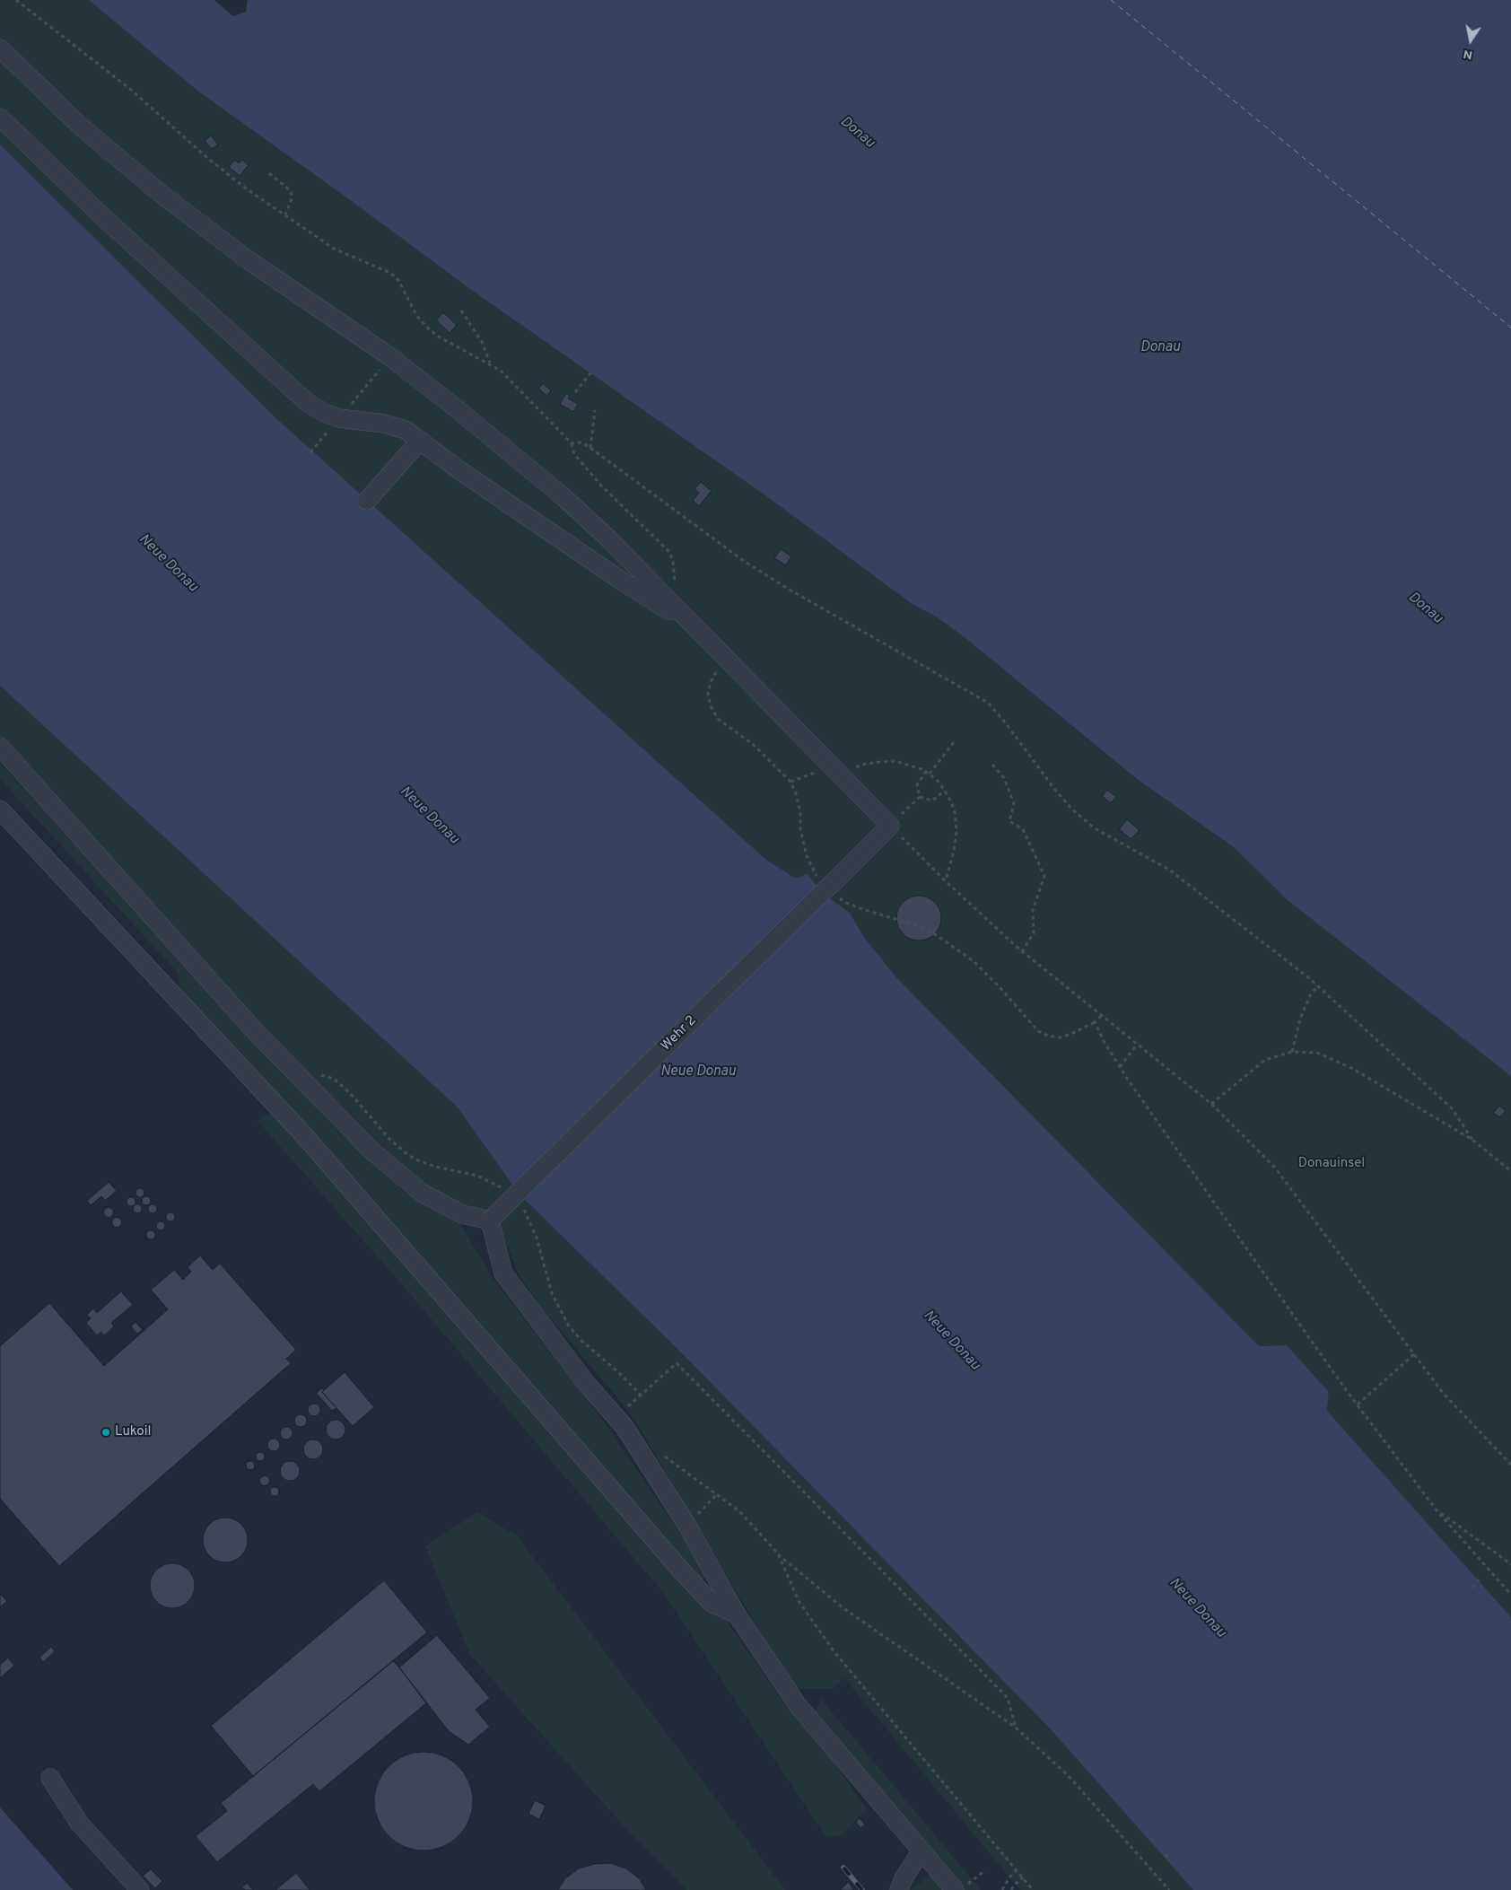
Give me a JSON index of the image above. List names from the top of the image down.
{
  "streets": {
    "street": ["Wehr 2"]
  },
  "water": ["Donau", "Neue Donau"],
  "parks": ["Donauinsel"],
  "places": ["Lukoil"],
  "north": "bottom"
}
